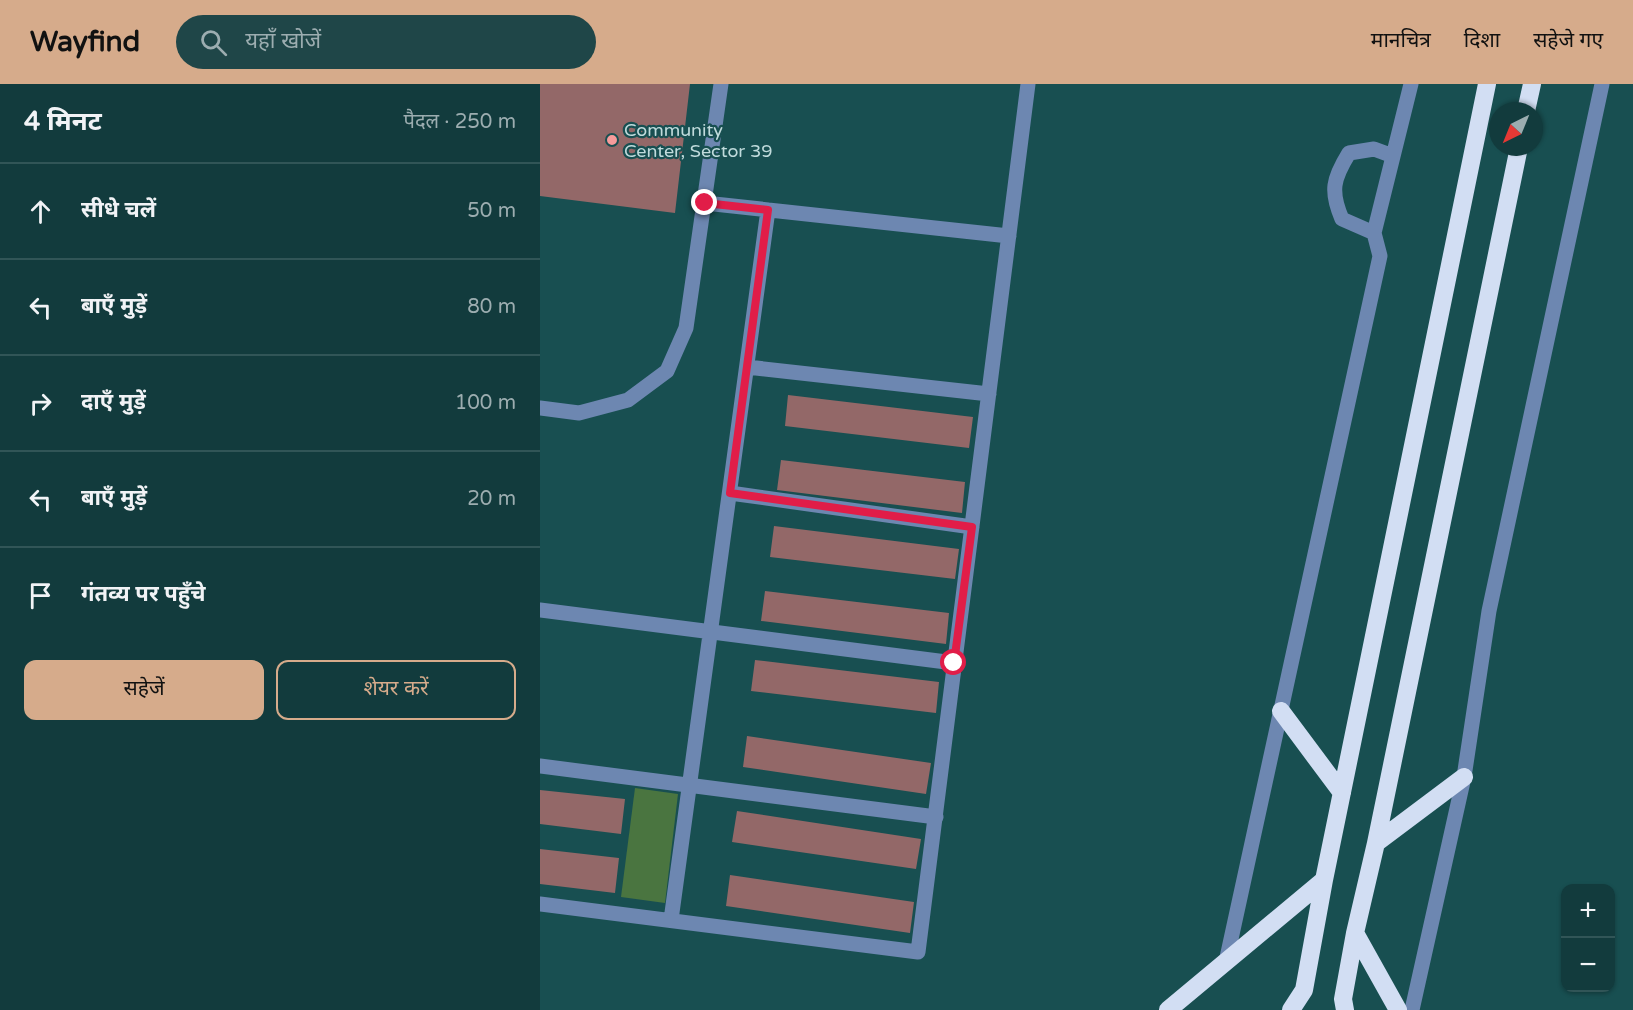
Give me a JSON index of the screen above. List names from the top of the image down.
{
  "places": ["Community Center, Sector 39"],
  "north": "bottom left",
  "page": {
    "header": "Wayfind",
    "search": "यहाँ खोजें",
    "nav": ["मानचित्र", "दिशा", "सहेजे गए"],
    "heading": ["4 मिनट", "पैदल · 250 m"],
    "list": [
      ["सीधे चलें", "50 m"],
      ["बाएँ मुड़ें", "80 m"],
      ["दाएँ मुड़ें", "100 m"],
      ["बाएँ मुड़ें", "20 m"],
      "गंतव्य पर पहुँचे"
    ],
    "buttons": ["सहेजें", "शेयर करें"],
    "map_buttons": ["+", "−"]
  }
}
